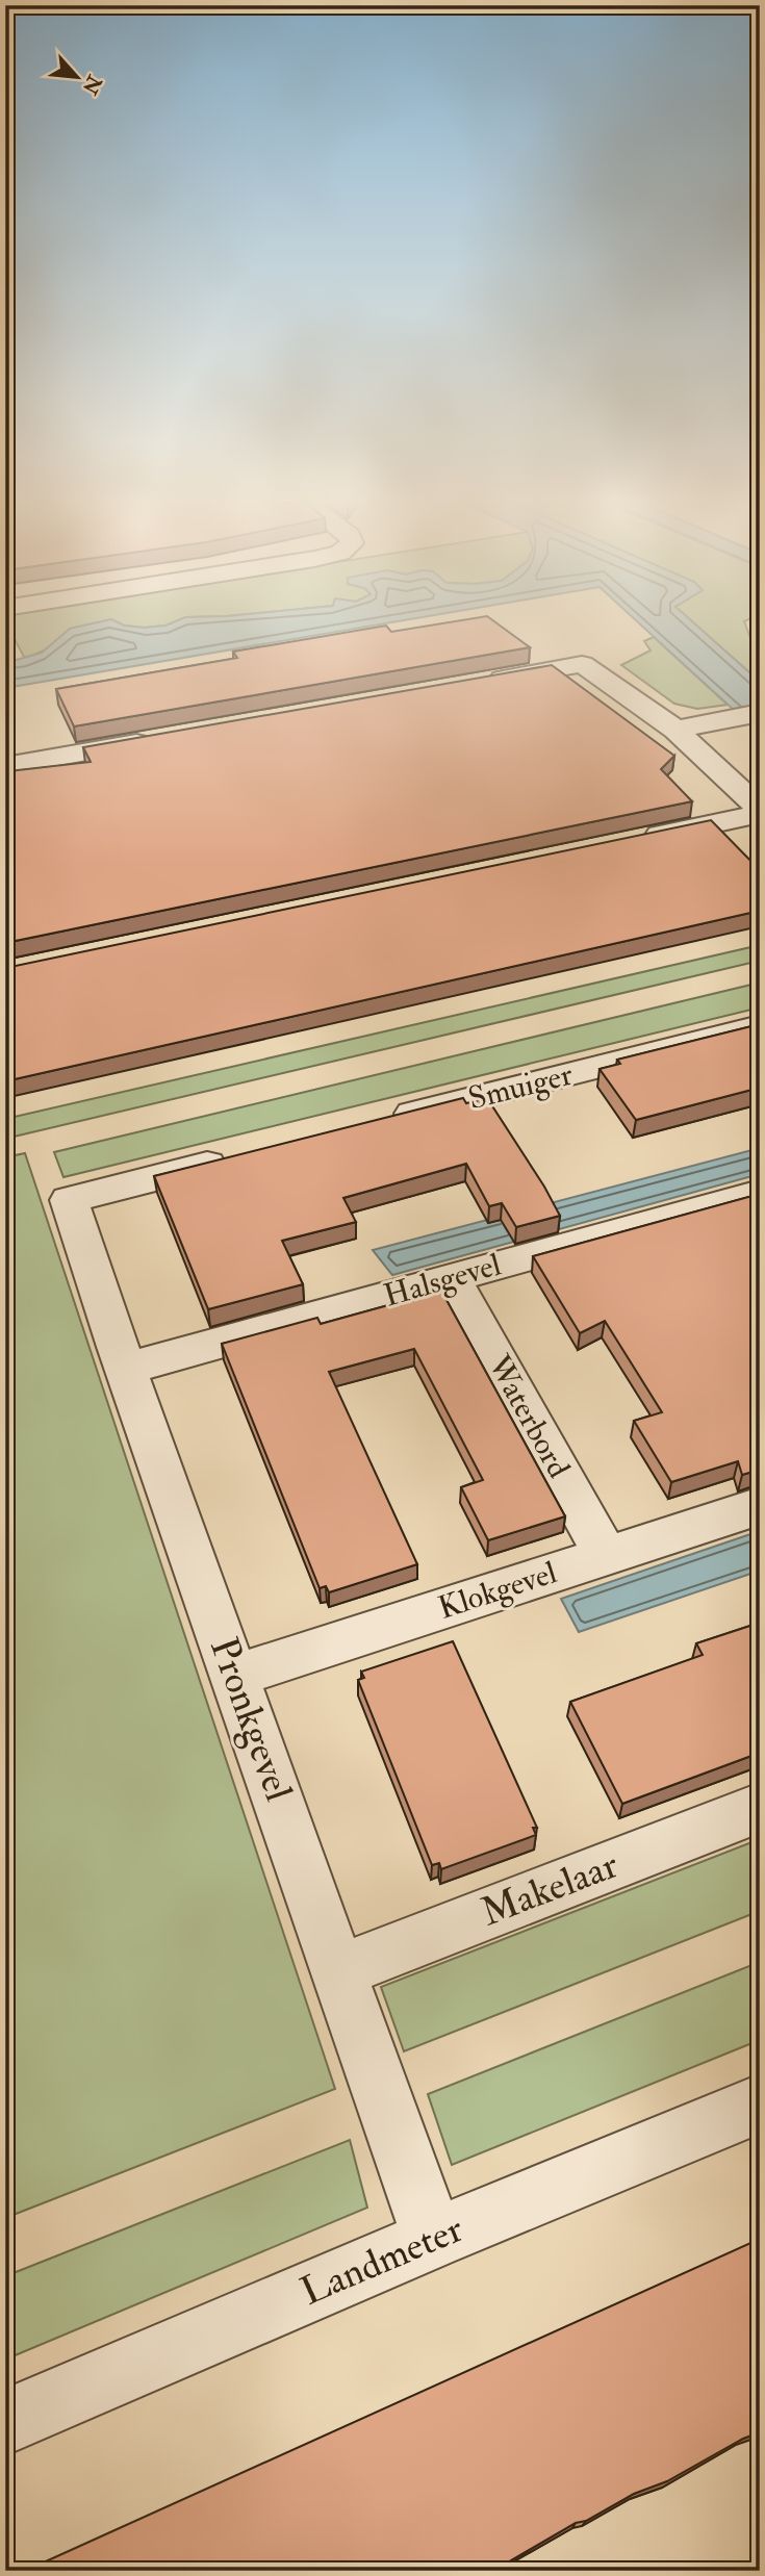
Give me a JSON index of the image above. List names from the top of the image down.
{
  "streets": {
    "street": [
      "Smuiger",
      "Halsgevel",
      "Waterbord",
      "Klokgevel",
      "Pronkgevel",
      "Makelaar",
      "Landmeter"
    ]
  },
  "crossings": [
    ["Halsgevel", "Waterbord"],
    ["Halsgevel", "Pronkgevel"],
    ["Waterbord", "Klokgevel"],
    ["Klokgevel", "Pronkgevel"],
    ["Pronkgevel", "Makelaar"],
    ["Pronkgevel", "Landmeter"]
  ],
  "north": "bottom right"
}
